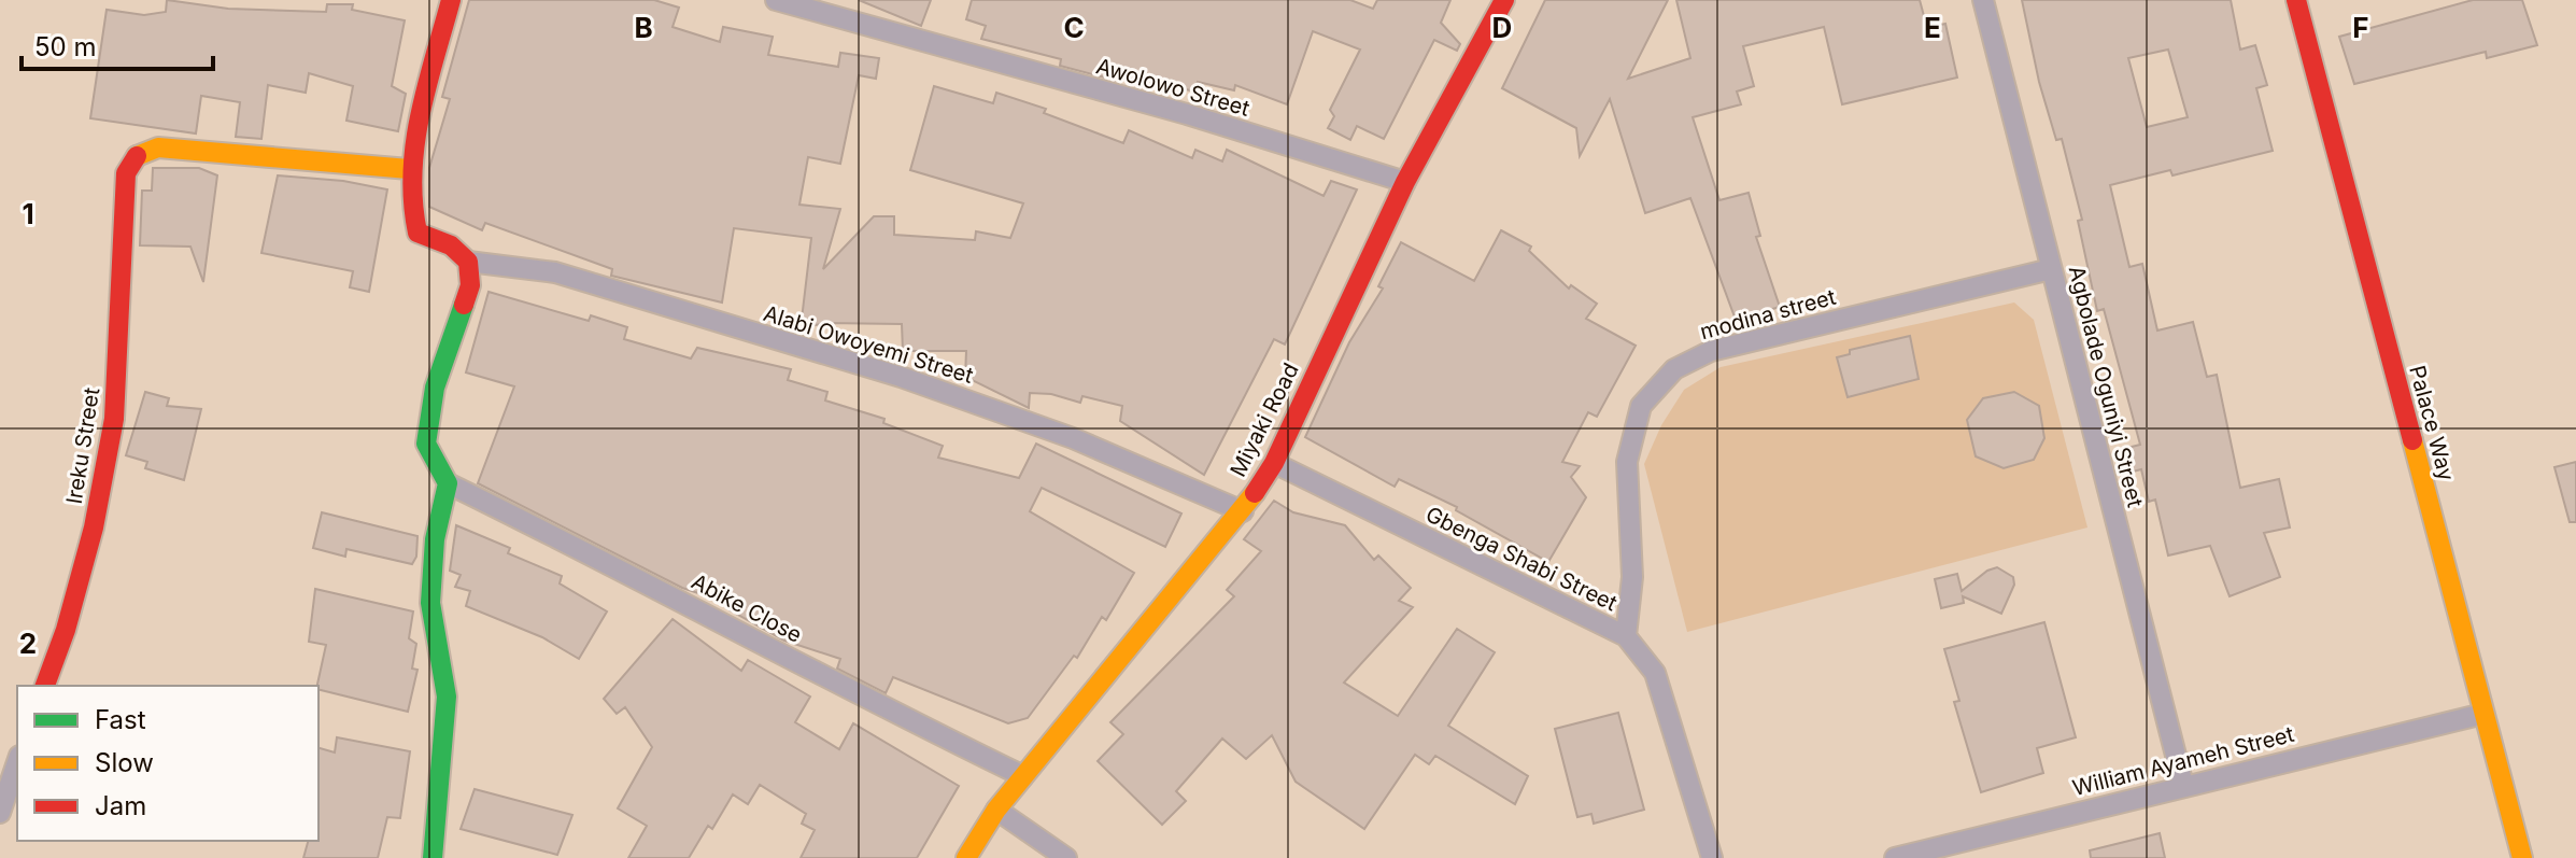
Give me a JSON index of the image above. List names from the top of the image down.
{
  "streets": {
    "street": [
      "Awolowo Street",
      "modina street",
      "Alabi Owoyemi Street",
      "Agbolade Oguniyi Street",
      "Miyaki Road",
      "Palace Way",
      "Ireku Street",
      "Gbenga Shabi Street",
      "Abike Close",
      "William Ayameh Street"
    ]
  },
  "crossings": [
    ["Awolowo Street", "Miyaki Road"],
    ["modina street", "Agbolade Oguniyi Street"],
    ["modina street", "Gbenga Shabi Street"],
    ["Alabi Owoyemi Street", "Miyaki Road"],
    ["Agbolade Oguniyi Street", "William Ayameh Street"],
    ["Miyaki Road", "Gbenga Shabi Street"],
    ["Miyaki Road", "Abike Close"],
    ["Palace Way", "William Ayameh Street"]
  ],
  "legend": ["Fast", "Slow", "Jam"],
  "scale_bar": "50 m",
  "grid": {
    "columns": [
      "B",
      "C",
      "D",
      "E",
      "F"
    ],
    "rows": ["1", "2"]
  }
}
